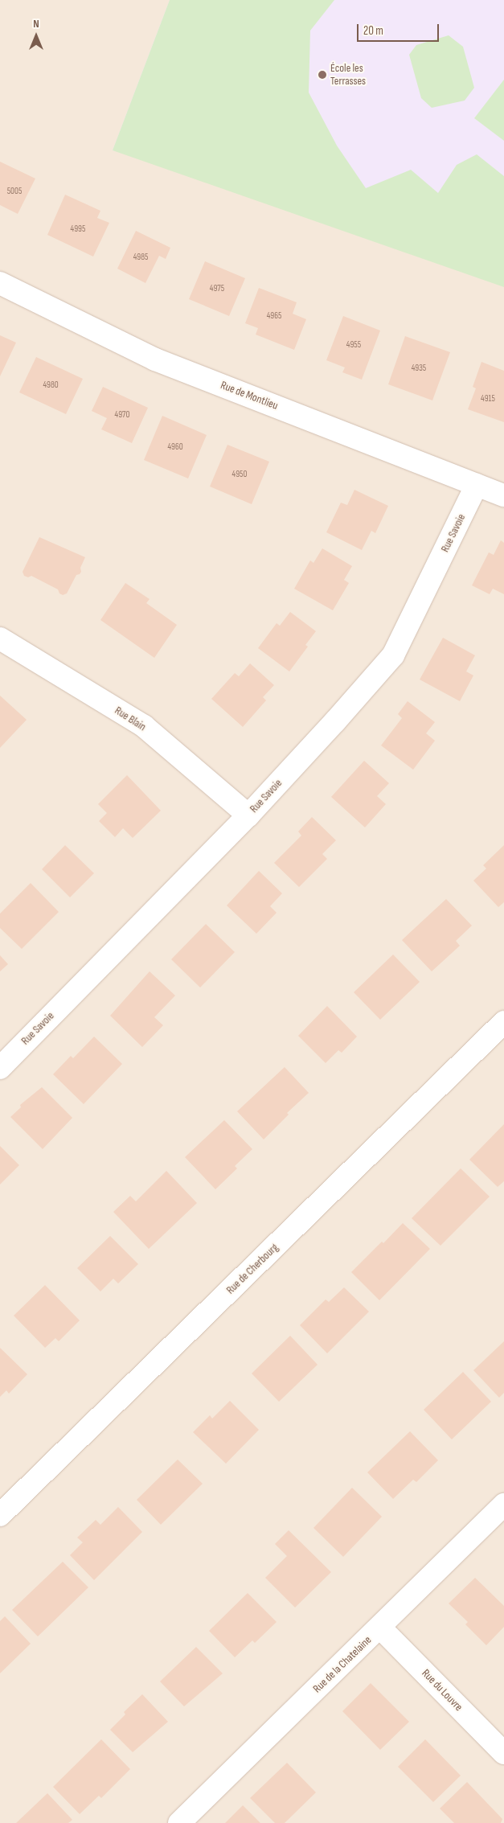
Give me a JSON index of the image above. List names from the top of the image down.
{
  "streets": {
    "street": [
      "Rue de Montlieu",
      "Rue Savoie",
      "Rue Blain",
      "Rue de Cherbourg",
      "Rue de la Chatelaine",
      "Rue du Louvre"
    ]
  },
  "crossings": [
    ["Rue de Montlieu", "Rue Savoie"],
    ["Rue Savoie", "Rue Blain"],
    ["Rue de la Chatelaine", "Rue du Louvre"]
  ],
  "places": ["École les Terrasses"],
  "house_numbers": [
    "5005",
    "4995",
    "4985",
    "4975",
    "4965",
    "4955",
    "4935",
    "4980",
    "4915",
    "4970",
    "4960",
    "4950"
  ],
  "scale_bar": "20 m",
  "north": "top"
}
